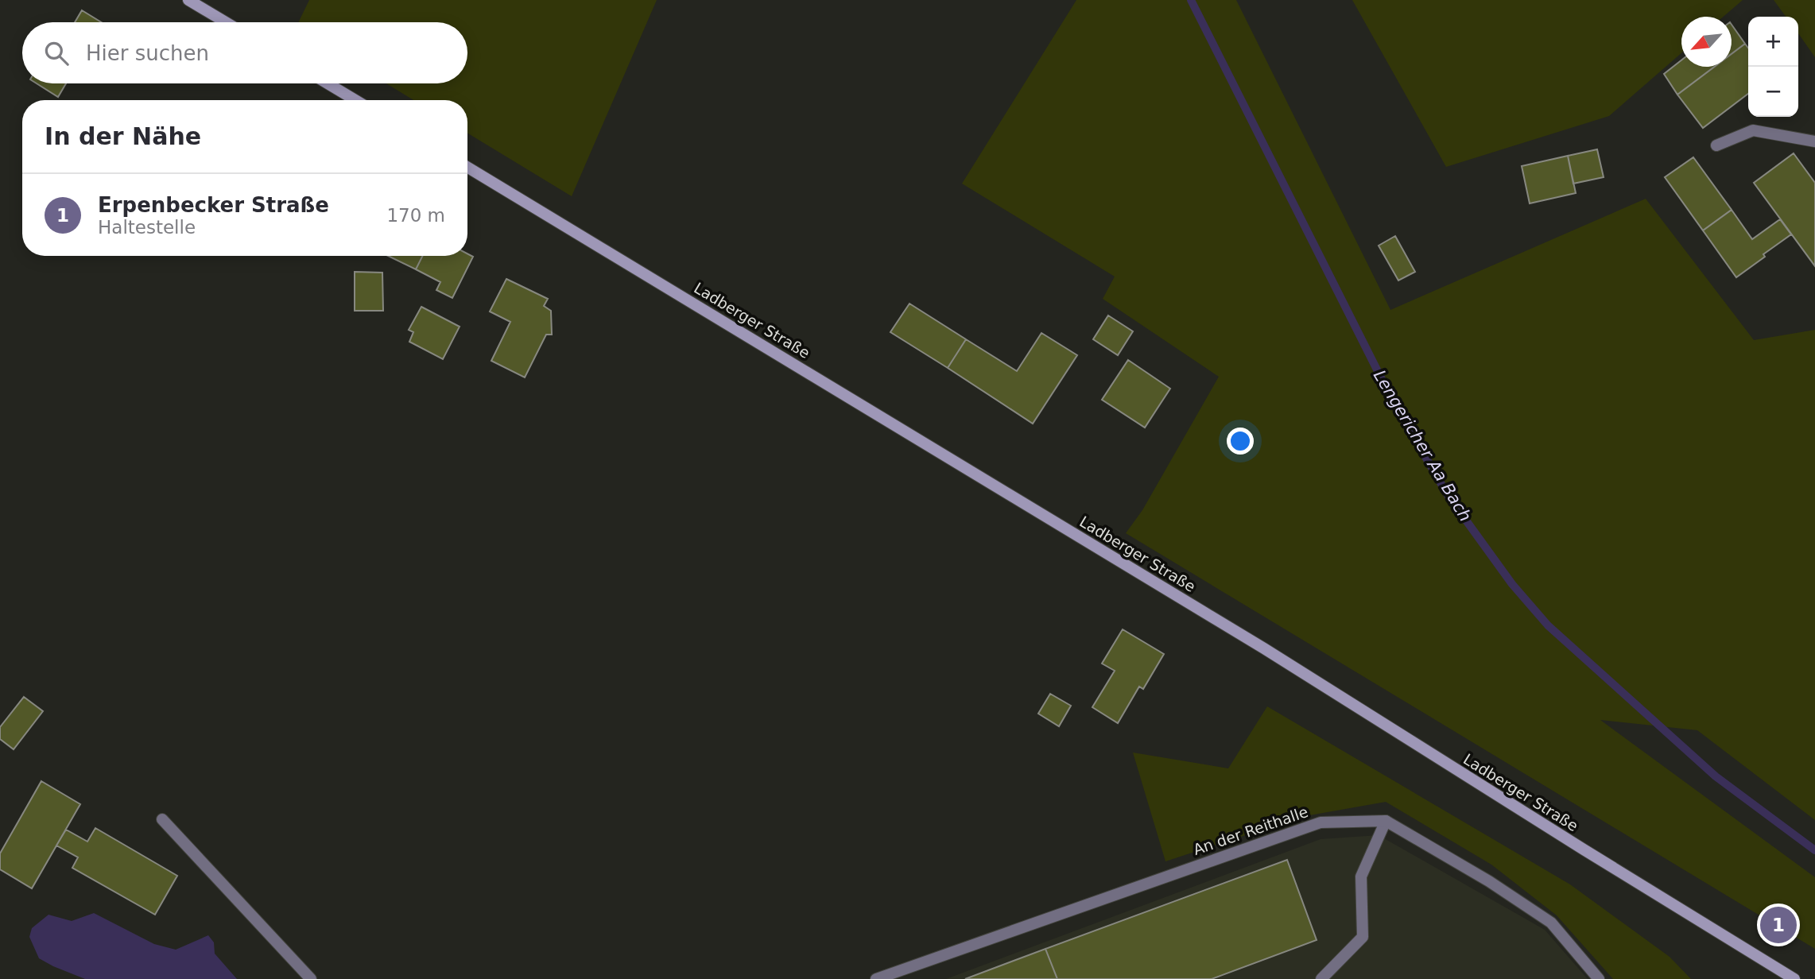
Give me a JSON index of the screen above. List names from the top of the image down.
{
  "streets": {
    "main road": ["Ladberger Straße"],
    "street": ["An der Reithalle"]
  },
  "water": ["Lengericher Aa Bach"],
  "north": "bottom left",
  "page": {
    "map_buttons": ["+", "−"],
    "search": "Hier suchen",
    "heading": "In der Nähe",
    "list": [
      {
        "mark": "1",
        "name": "Erpenbecker Straße",
        "note": "Haltestelle",
        "value": "170 m"
      }
    ],
    "pins": "1"
  }
}
